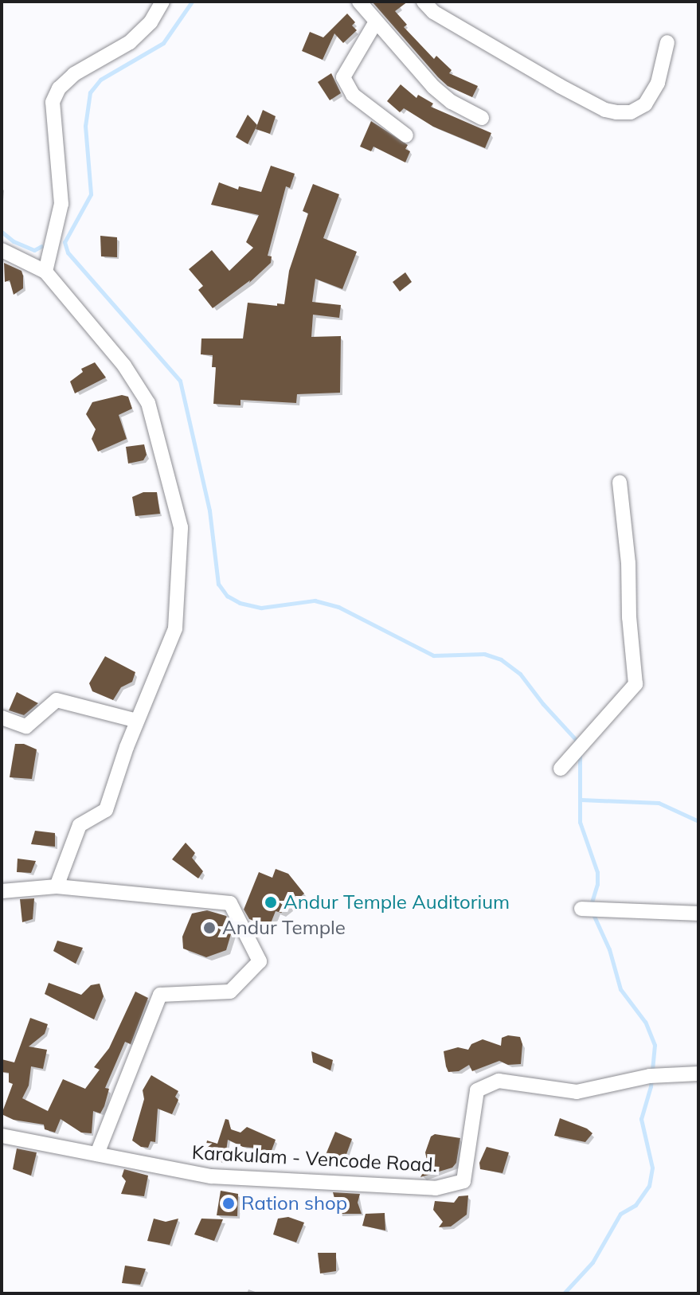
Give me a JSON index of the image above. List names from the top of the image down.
{
  "streets": {
    "street": ["Karakulam - Vencode Road."]
  },
  "places": ["Andur Temple Auditorium", "Andur Temple", "Ration shop"]
}
